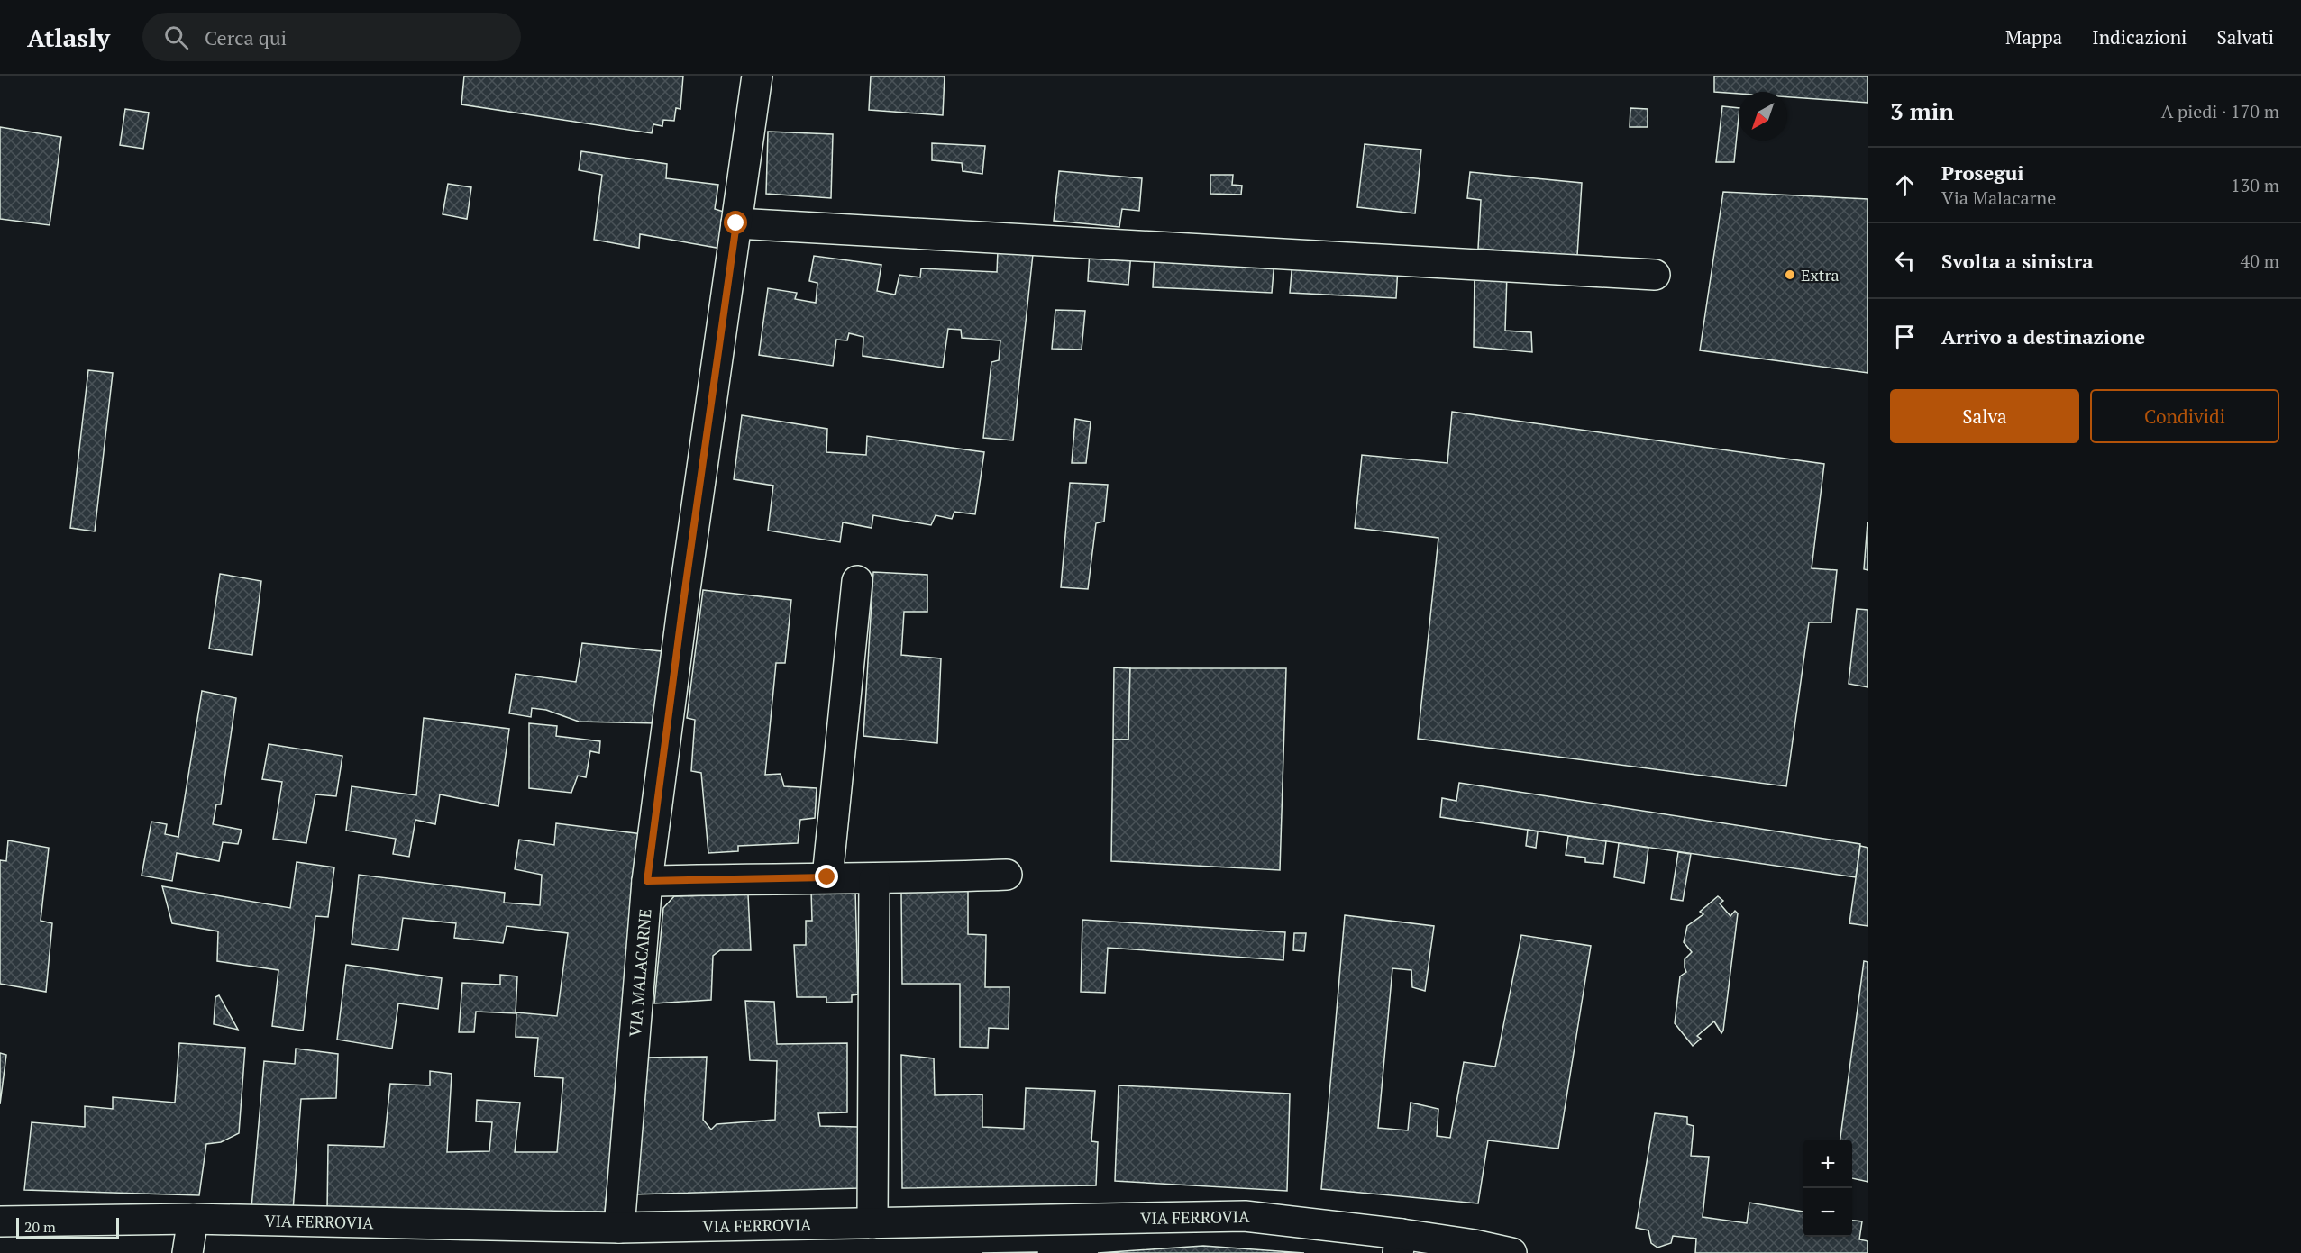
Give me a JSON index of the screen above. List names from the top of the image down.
{
  "streets": {
    "street": ["VIA MALACARNE", "VIA FERROVIA"]
  },
  "crossings": [
    ["VIA MALACARNE", "VIA FERROVIA"]
  ],
  "places": ["Extra"],
  "scale_bar": "20 m",
  "north": "bottom left",
  "page": {
    "header": "Atlasly",
    "search": "Cerca qui",
    "nav": ["Mappa", "Indicazioni", "Salvati"],
    "heading": ["3 min", "A piedi · 170 m"],
    "list": [
      ["Prosegui", "Via Malacarne", "130 m"],
      ["Svolta a sinistra", "40 m"],
      "Arrivo a destinazione"
    ],
    "buttons": ["Salva", "Condividi"],
    "map_buttons": ["+", "−"],
    "scale": "20 m"
  }
}
